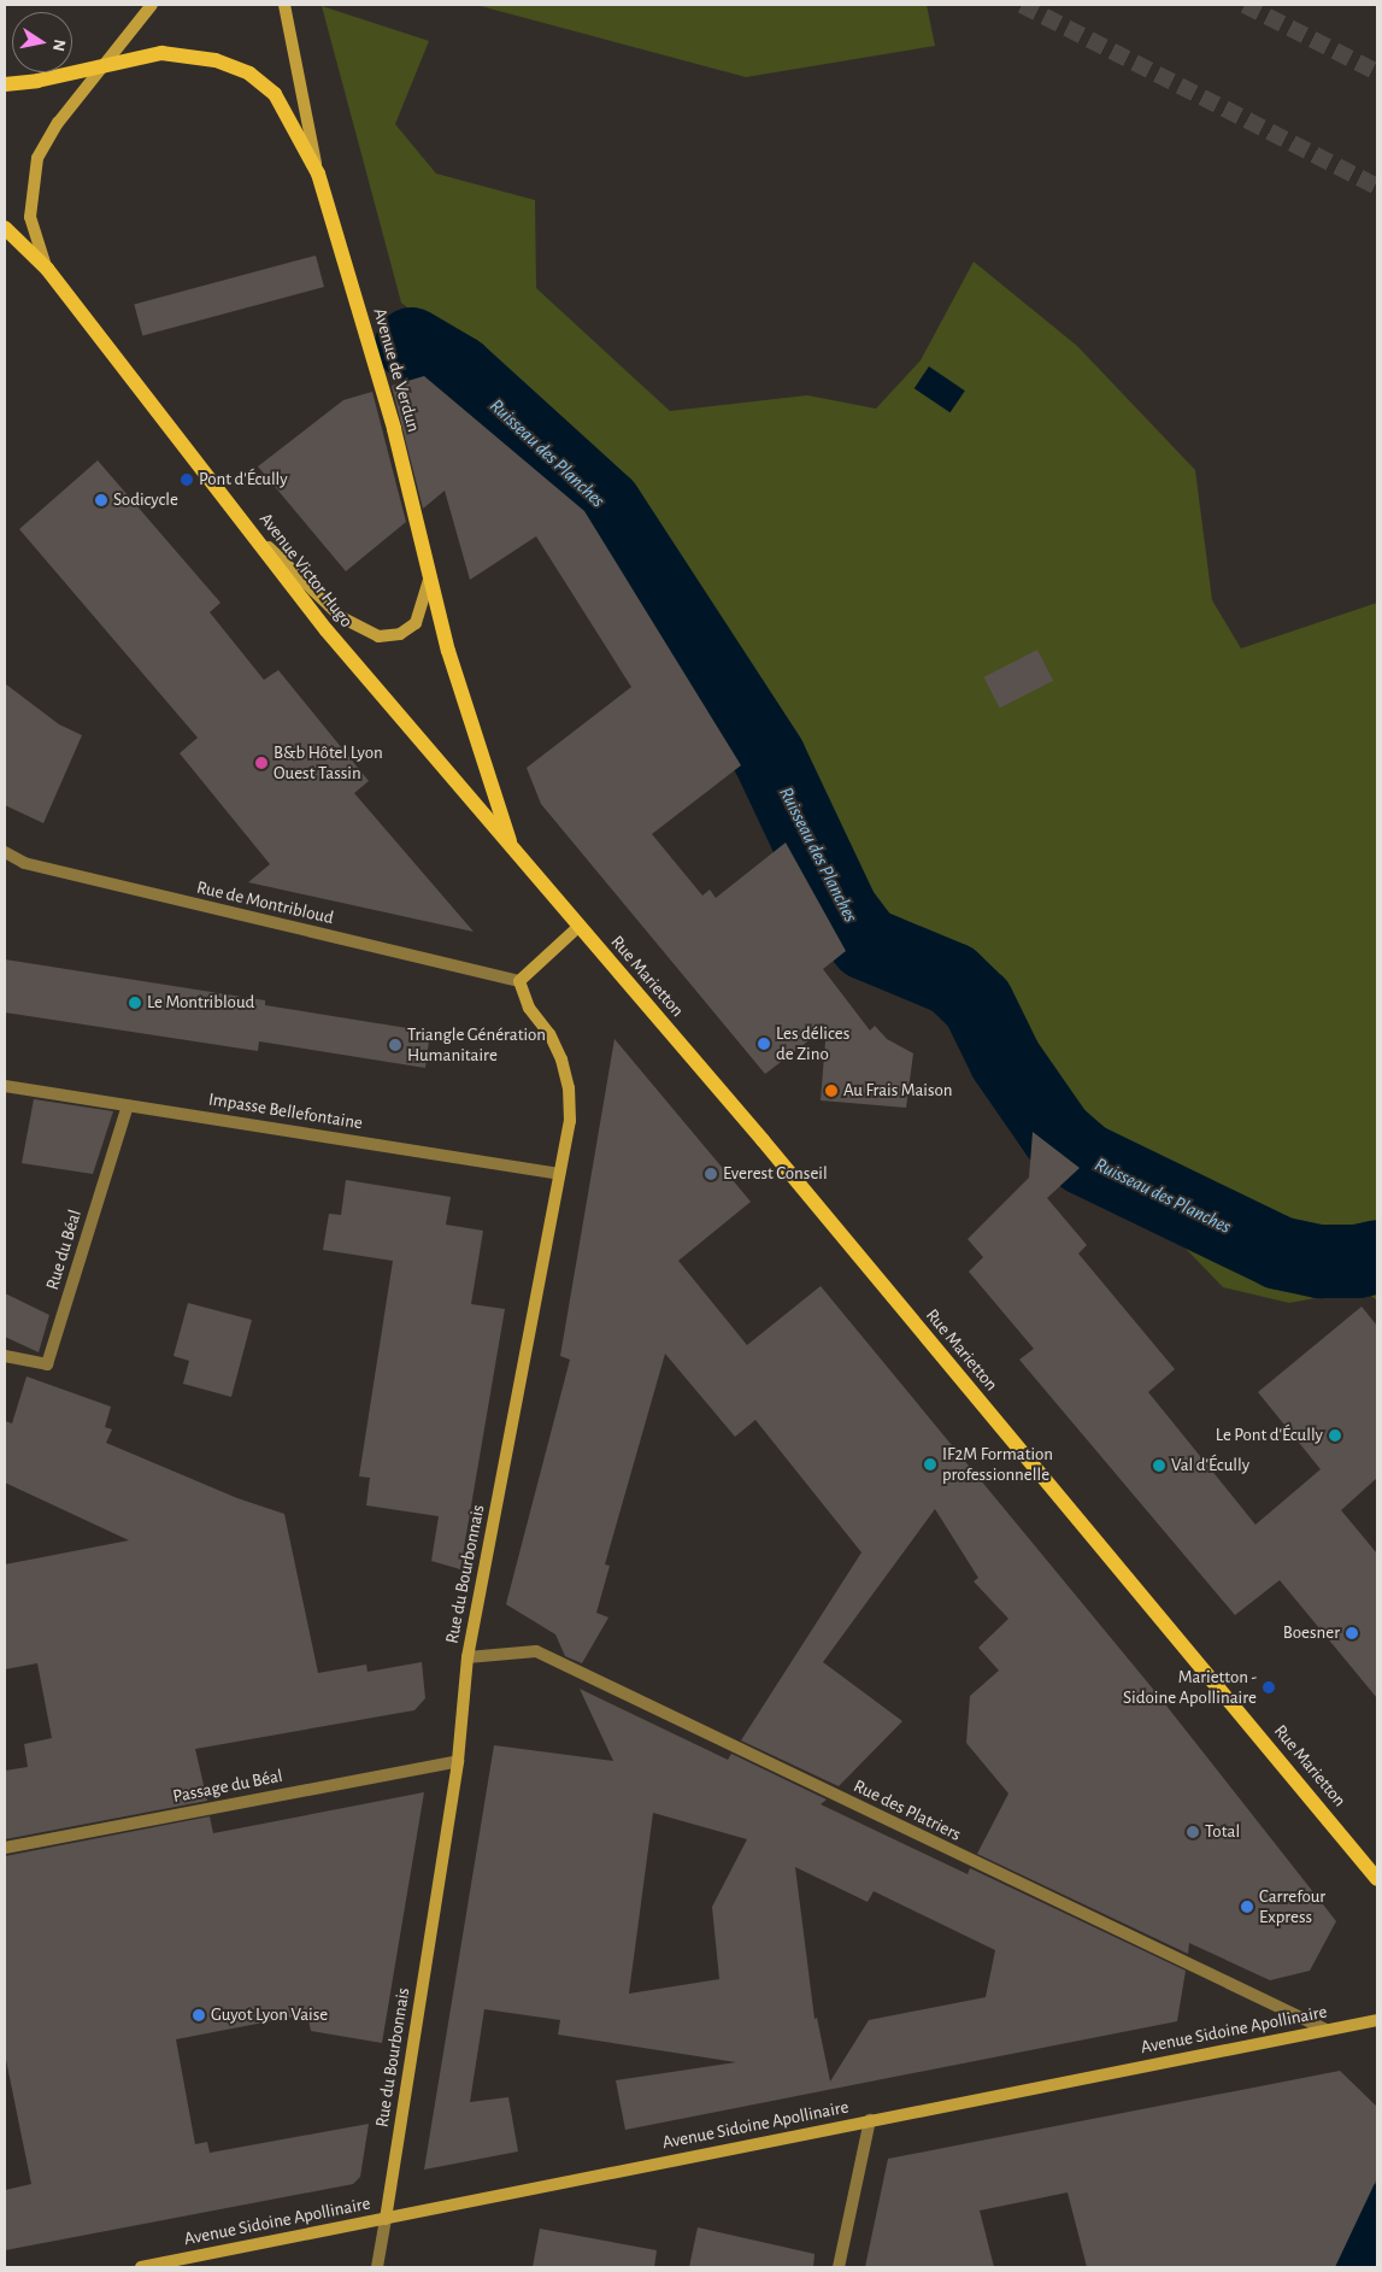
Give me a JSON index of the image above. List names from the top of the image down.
{
  "streets": {
    "main road": [
      "Avenue de Verdun",
      "Avenue Victor Hugo",
      "Rue Marietton",
      "Rue du Bourbonnais",
      "Avenue Sidoine Apollinaire"
    ],
    "street": [
      "Rue de Montribloud",
      "Impasse Bellefontaine",
      "Rue du Béal",
      "Passage du Béal",
      "Rue des Platriers"
    ]
  },
  "crossings": [
    ["Avenue de Verdun", "Avenue Victor Hugo"],
    ["Avenue de Verdun", "Rue Marietton"],
    ["Avenue Victor Hugo", "Rue Marietton"],
    ["Rue de Montribloud", "Rue du Bourbonnais"],
    ["Impasse Bellefontaine", "Rue du Béal"],
    ["Impasse Bellefontaine", "Rue du Bourbonnais"],
    ["Rue du Bourbonnais", "Passage du Béal"],
    ["Rue du Bourbonnais", "Rue des Platriers"],
    ["Rue du Bourbonnais", "Avenue Sidoine Apollinaire"],
    ["Rue des Platriers", "Avenue Sidoine Apollinaire"]
  ],
  "water": ["Ruisseau des Planches"],
  "places": [
    "Pont d'Écully",
    "Sodicycle",
    "B&b Hôtel Lyon Ouest Tassin",
    "Le Montribloud",
    "Les délices de Zino",
    "Triangle Génération Humanitaire",
    "Au Frais Maison",
    "Everest Conseil",
    "Le Pont d'Écully",
    "IF2M Formation professionnelle",
    "Val d'Écully",
    "Boesner",
    "Marietton - Sidoine Apollinaire",
    "Total",
    "Carrefour Express",
    "Guyot Lyon Vaise"
  ],
  "north": "right"
}
